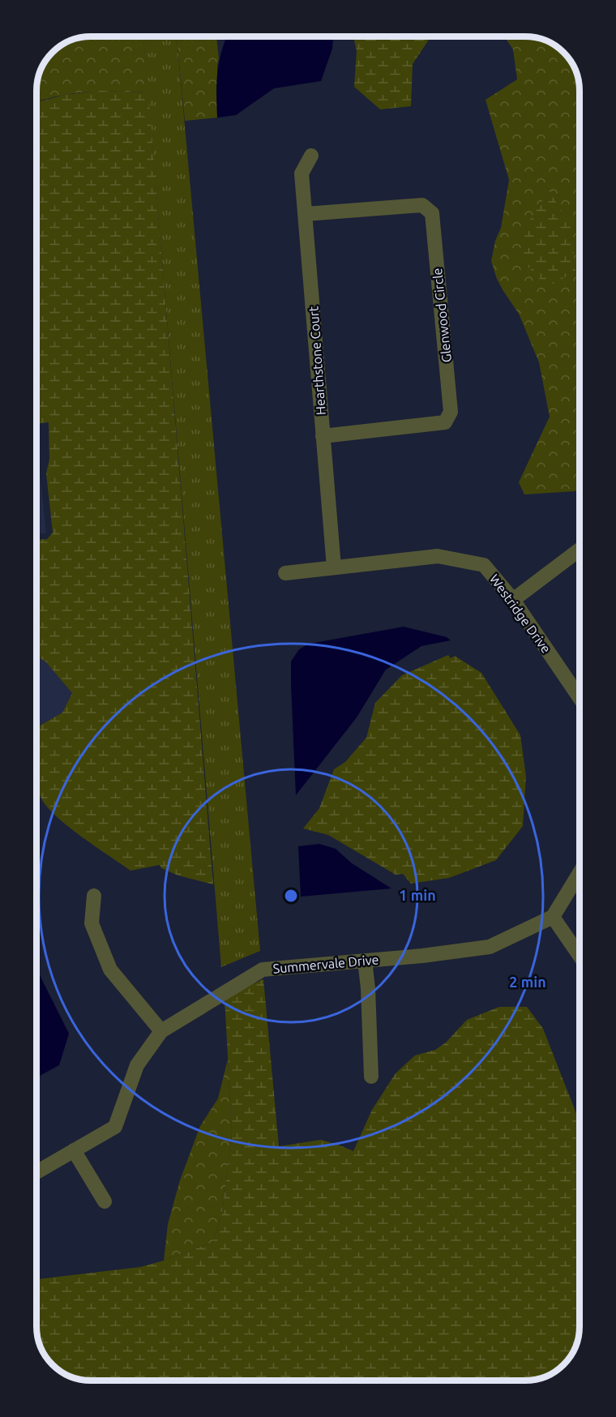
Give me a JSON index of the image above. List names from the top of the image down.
{
  "streets": {
    "street": [
      "Glenwood Circle",
      "Hearthstone Court",
      "Westridge Drive",
      "Summervale Drive"
    ]
  },
  "crossings": [
    ["Glenwood Circle", "Hearthstone Court"],
    ["Hearthstone Court", "Westridge Drive"]
  ],
  "rings": ["1 min", "2 min"]
}
